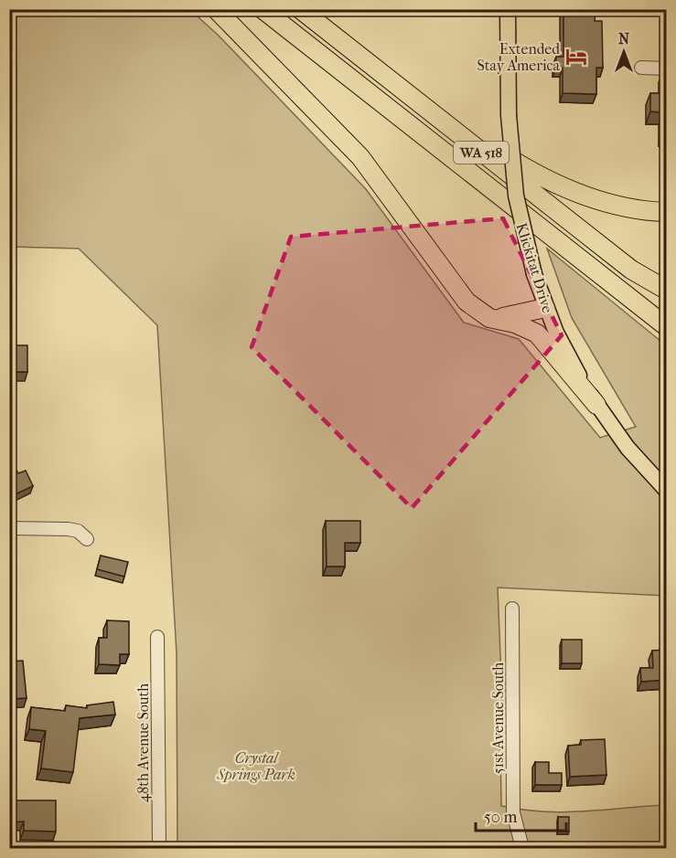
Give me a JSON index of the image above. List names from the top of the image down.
{
  "streets": {
    "highway": ["WA 518"],
    "main road": ["Klickitat Drive"],
    "street": ["51st Avenue South", "48th Avenue South"]
  },
  "parks": ["Crystal Springs Park"],
  "places": {
    "hotel": ["Extended Stay America"]
  },
  "scale_bar": "50 m",
  "north": "top"
}
